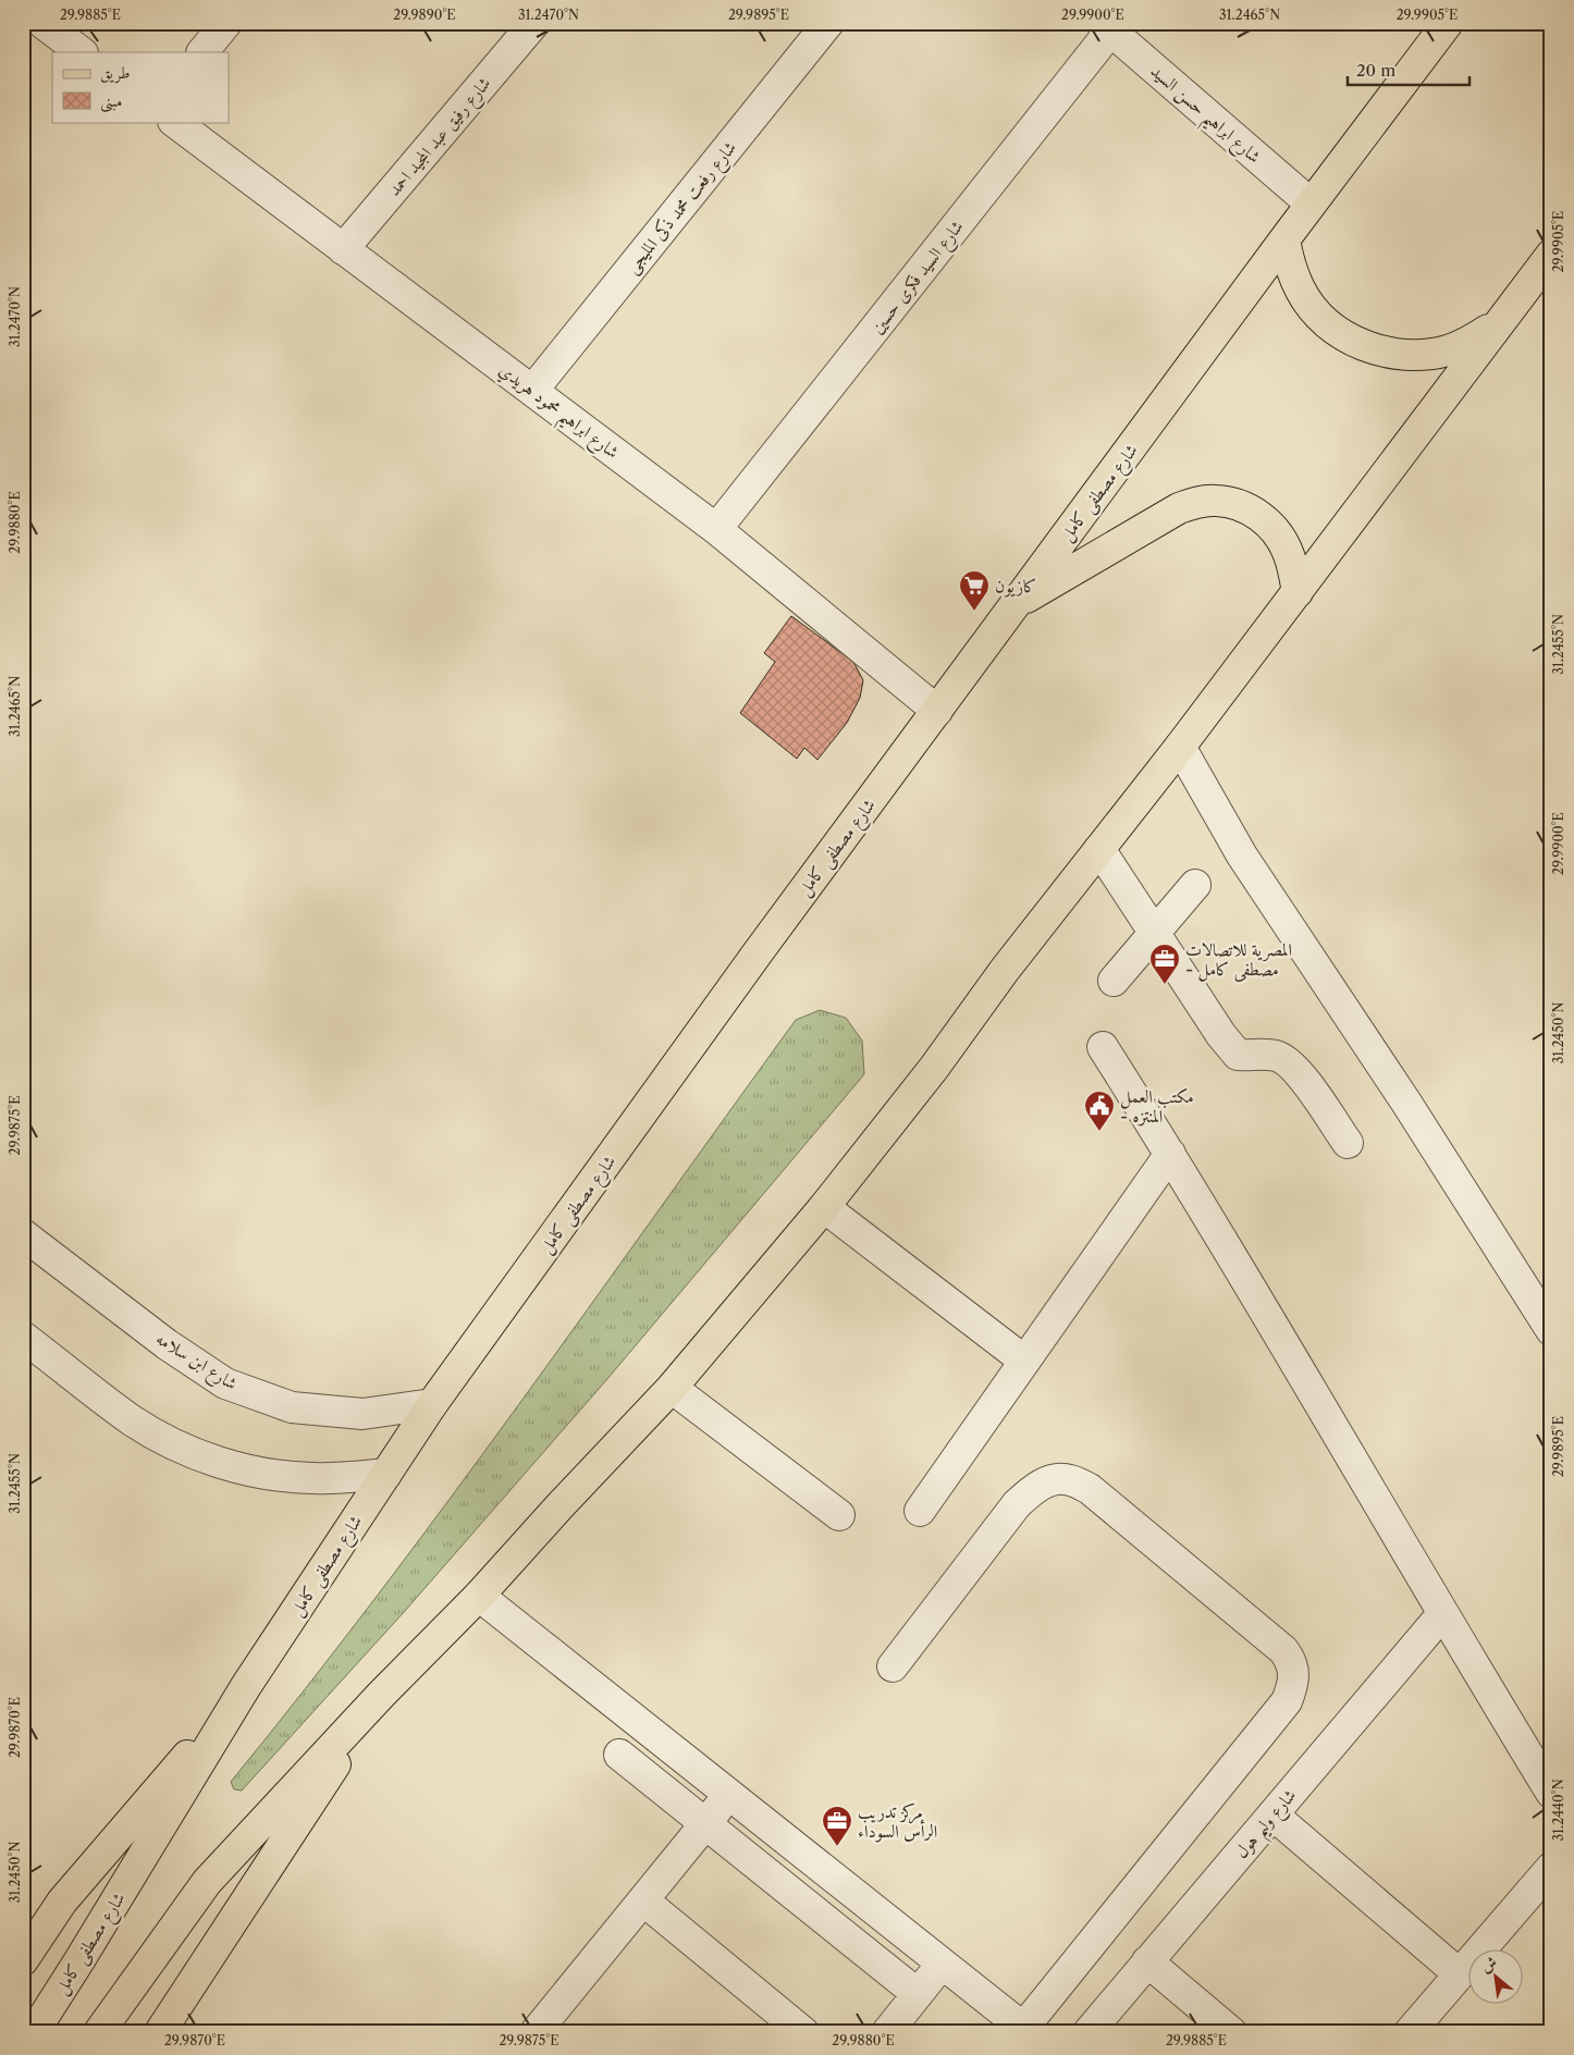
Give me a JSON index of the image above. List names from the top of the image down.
{
  "streets": {
    "main road": ["شارع مصطفى كامل"],
    "street": [
      "شارع ابراهيم حسن السيد",
      "شارع رفيق عبد المجيد احمد",
      "شارع رفعت محمد ذكى المليجى",
      "شارع السيد فكرى حسين",
      "شارع ابراهيم محمود هريدي",
      "شارع ابن سلامه",
      "شارع وليم هول"
    ]
  },
  "crossings": [
    ["شارع ابراهيم حسن السيد", "شارع السيد فكرى حسين"],
    ["شارع ابراهيم حسن السيد", "شارع مصطفى كامل"],
    ["شارع رفيق عبد المجيد احمد", "شارع ابراهيم محمود هريدي"],
    ["شارع رفعت محمد ذكى المليجى", "شارع ابراهيم محمود هريدي"],
    ["شارع السيد فكرى حسين", "شارع ابراهيم محمود هريدي"],
    ["شارع ابراهيم محمود هريدي", "شارع مصطفى كامل"],
    ["شارع مصطفى كامل", "شارع ابن سلامه"]
  ],
  "places": {
    "supermarket": ["كازيون"],
    "office": ["المصرية للاتصالات - مصطفى كامل", "مركز تدريب الرأس السوداء"],
    "public building": ["مكتب العمل - المنتزه"]
  },
  "legend": ["طريق", "مبنى"],
  "scale_bar": "20 m",
  "north": "top left",
  "coordinates": [
    "29.9885°E",
    "29.9890°E",
    "31.2470°N",
    "29.9895°E",
    "29.9900°E",
    "31.2465°N",
    "29.9905°E",
    "29.9880°E",
    "31.2455°N",
    "31.2450°N",
    "29.9875°E",
    "29.9870°E",
    "31.2440°N"
  ]
}
